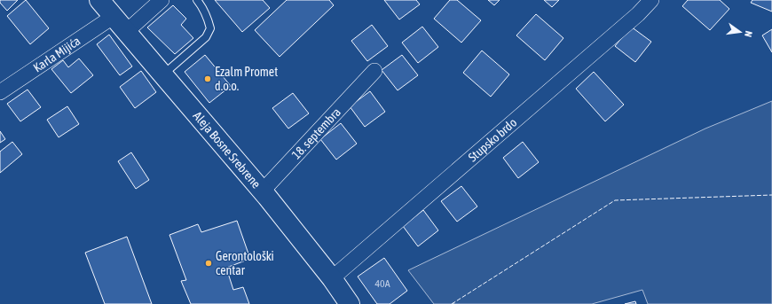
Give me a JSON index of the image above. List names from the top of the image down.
{
  "streets": {
    "street": [
      "Karla Mijića",
      "18. septembra",
      "Stupsko brdo",
      "Aleja Bosne Srebrene"
    ]
  },
  "crossings": [
    ["Karla Mijića", "Aleja Bosne Srebrene"],
    ["18. septembra", "Aleja Bosne Srebrene"],
    ["Stupsko brdo", "Aleja Bosne Srebrene"]
  ],
  "places": ["Ezalm Promet d.o.o.", "Gerontološki centar"],
  "house_numbers": ["40A"],
  "north": "right"
}
